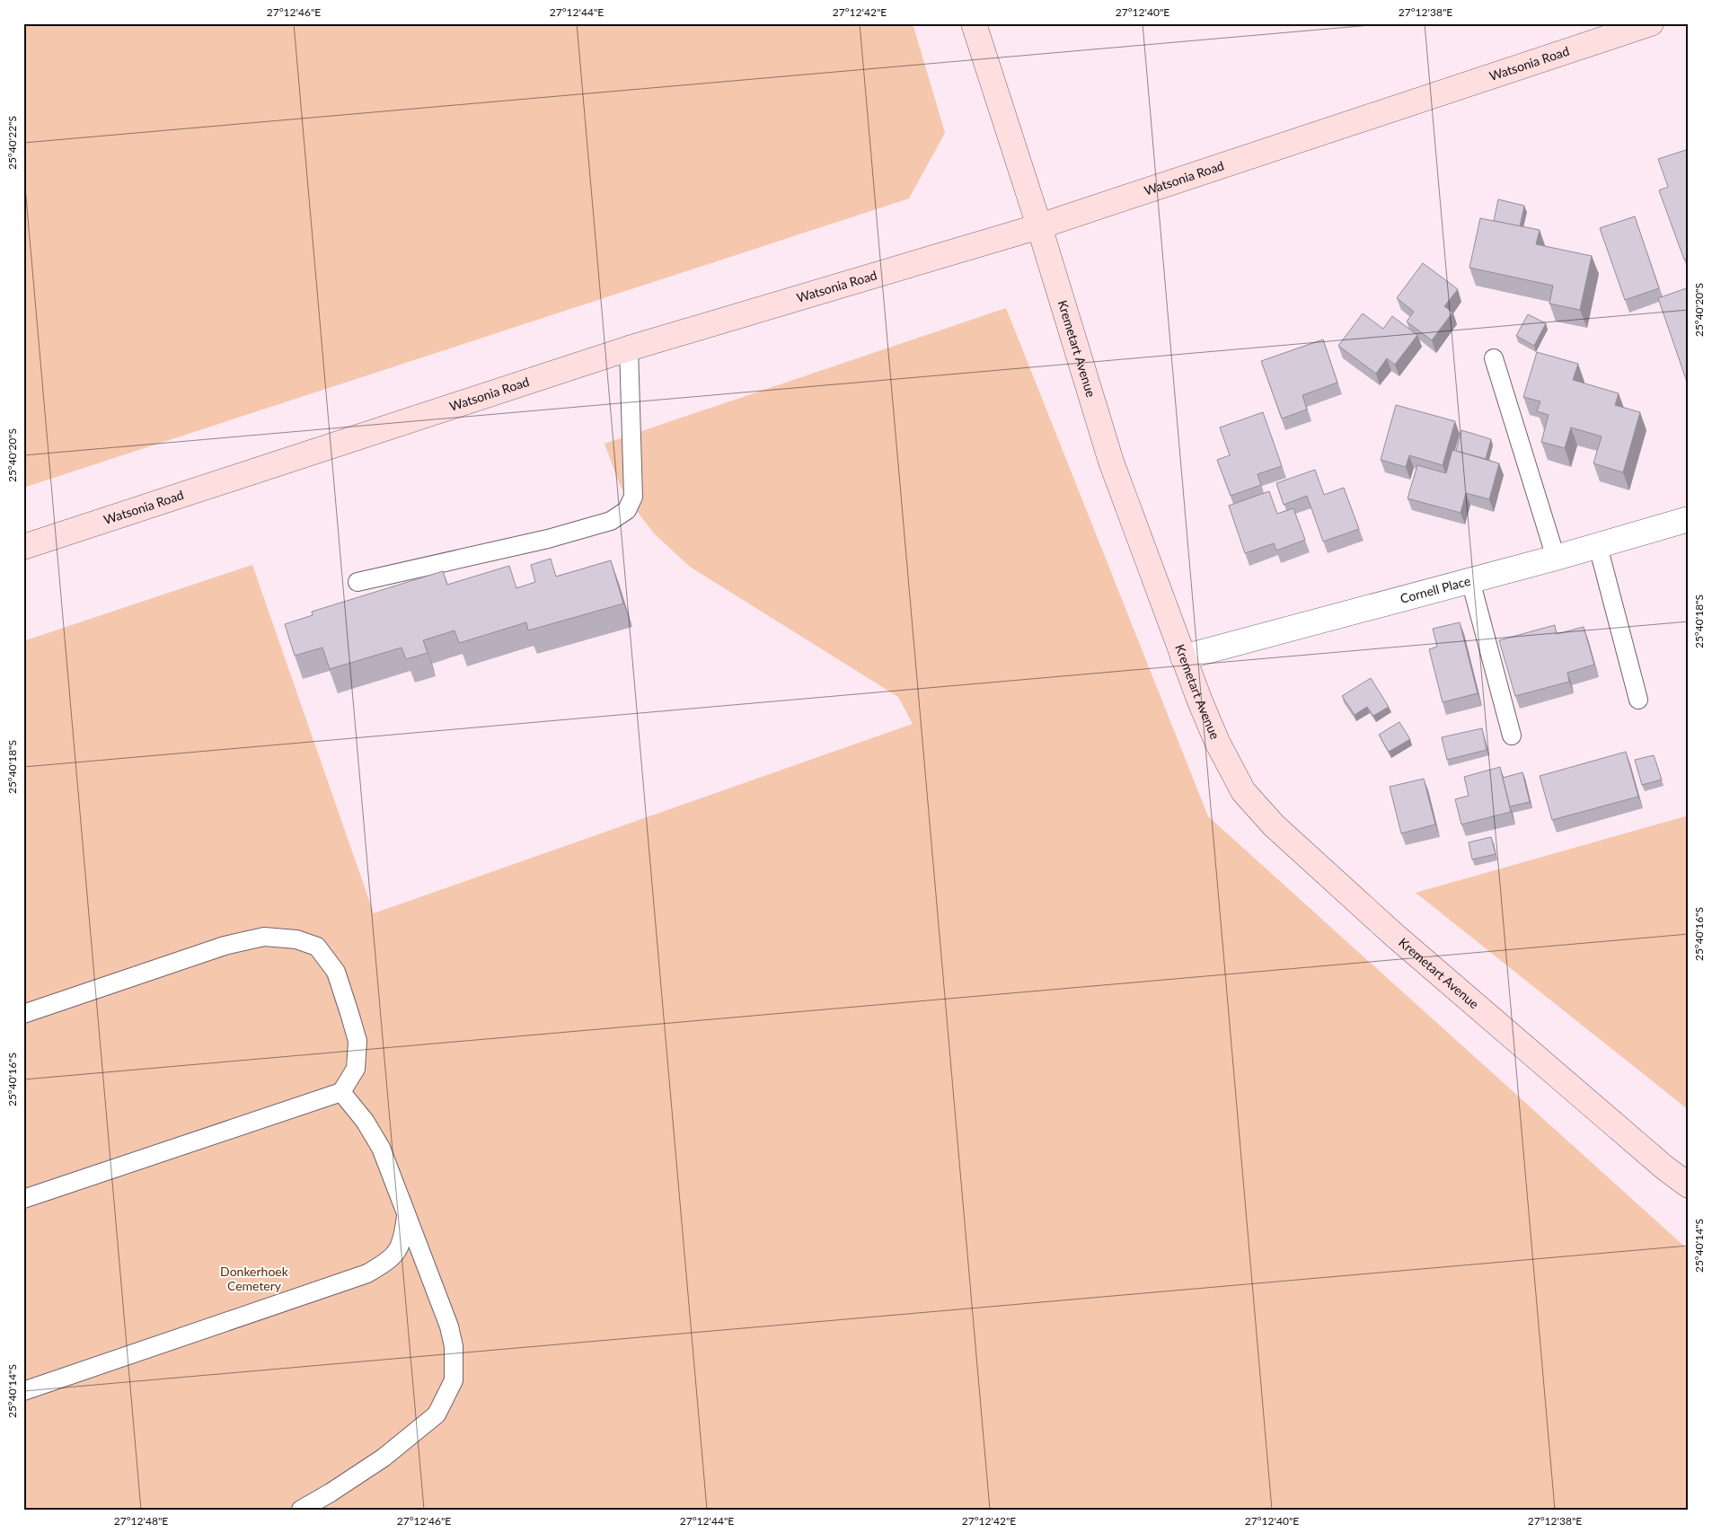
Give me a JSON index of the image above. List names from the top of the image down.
{
  "streets": {
    "main road": ["Watsonia Road", "Kremetart Avenue"],
    "street": ["Cornell Place"]
  },
  "crossings": [
    ["Watsonia Road", "Kremetart Avenue"],
    ["Kremetart Avenue", "Cornell Place"]
  ],
  "parks": ["Donkerhoek Cemetery"],
  "coordinates": [
    "27°12'46\"E",
    "27°12'44\"E",
    "27°12'42\"E",
    "27°12'40\"E",
    "27°12'38\"E",
    "25°40'22\"S",
    "25°40'20\"S",
    "25°40'18\"S",
    "25°40'16\"S",
    "25°40'14\"S",
    "27°12'48\"E"
  ]
}
